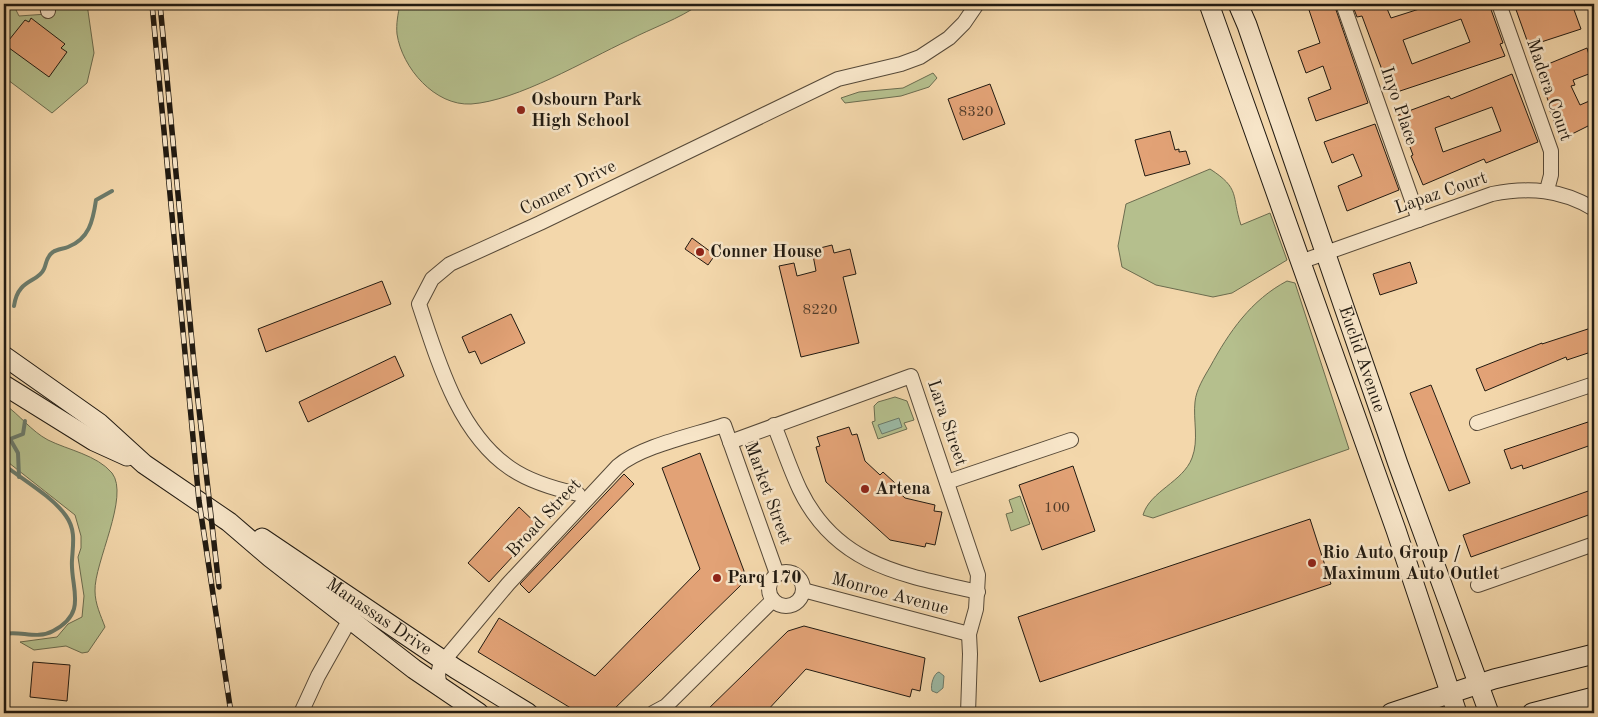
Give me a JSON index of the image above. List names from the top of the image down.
{
  "streets": {
    "main road": ["Euclid Avenue", "Manassas Drive"],
    "street": [
      "Madera Court",
      "Inyo Place",
      "Conner Drive",
      "Lapaz Court",
      "Lara Street",
      "Market Street",
      "Broad Street",
      "Monroe Avenue"
    ]
  },
  "crossings": [
    ["Madera Court", "Lapaz Court"],
    ["Inyo Place", "Lapaz Court"],
    ["Lapaz Court", "Euclid Avenue"],
    ["Lara Street", "Market Street"],
    ["Lara Street", "Monroe Avenue"],
    ["Market Street", "Broad Street"],
    ["Market Street", "Monroe Avenue"],
    ["Broad Street", "Manassas Drive"]
  ],
  "places": [
    "Osbourn Park High School",
    "Conner House",
    "Artena",
    "Rio Auto Group / Maximum Auto Outlet",
    "Parq 170"
  ],
  "house_numbers": ["8320", "8220", "100"]
}
